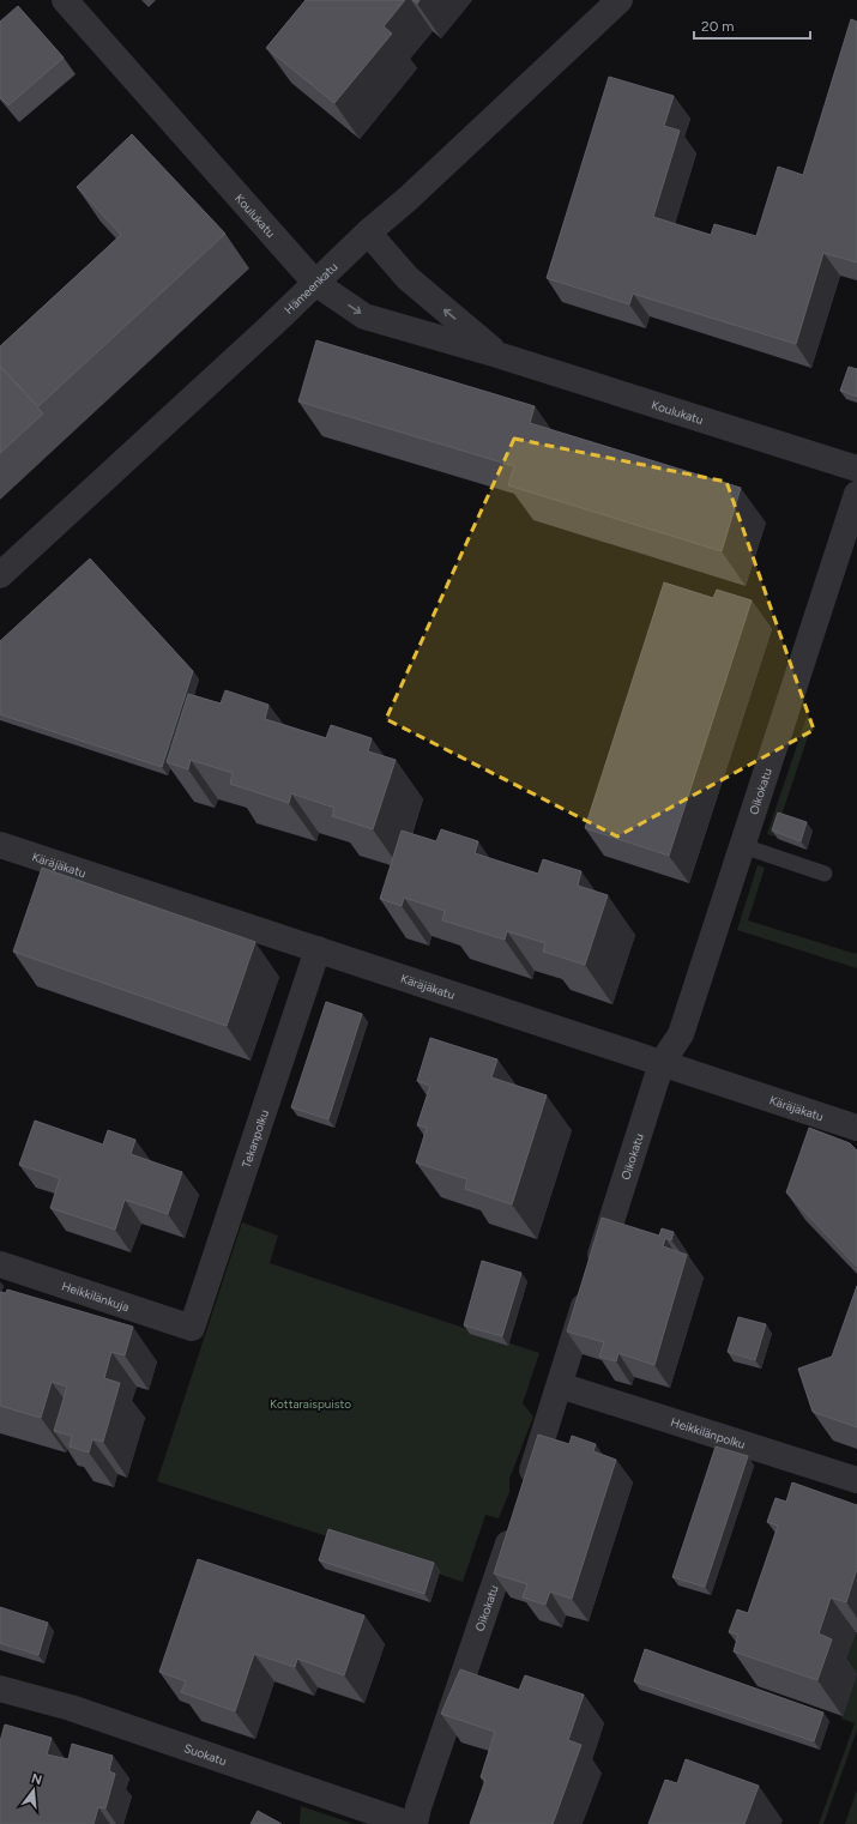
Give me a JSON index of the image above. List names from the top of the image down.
{
  "streets": {
    "street": [
      "Koulukatu",
      "Hämeenkatu",
      "Oikokatu",
      "Käräjäkatu",
      "Tekanpolku",
      "Heikkilänkuja",
      "Heikkilänpolku",
      "Suokatu"
    ]
  },
  "crossings": [
    ["Koulukatu", "Hämeenkatu"],
    ["Oikokatu", "Käräjäkatu"],
    ["Oikokatu", "Heikkilänpolku"],
    ["Käräjäkatu", "Tekanpolku"],
    ["Tekanpolku", "Heikkilänkuja"]
  ],
  "parks": ["Kottaraispuisto"],
  "scale_bar": "20 m",
  "north": "top"
}
